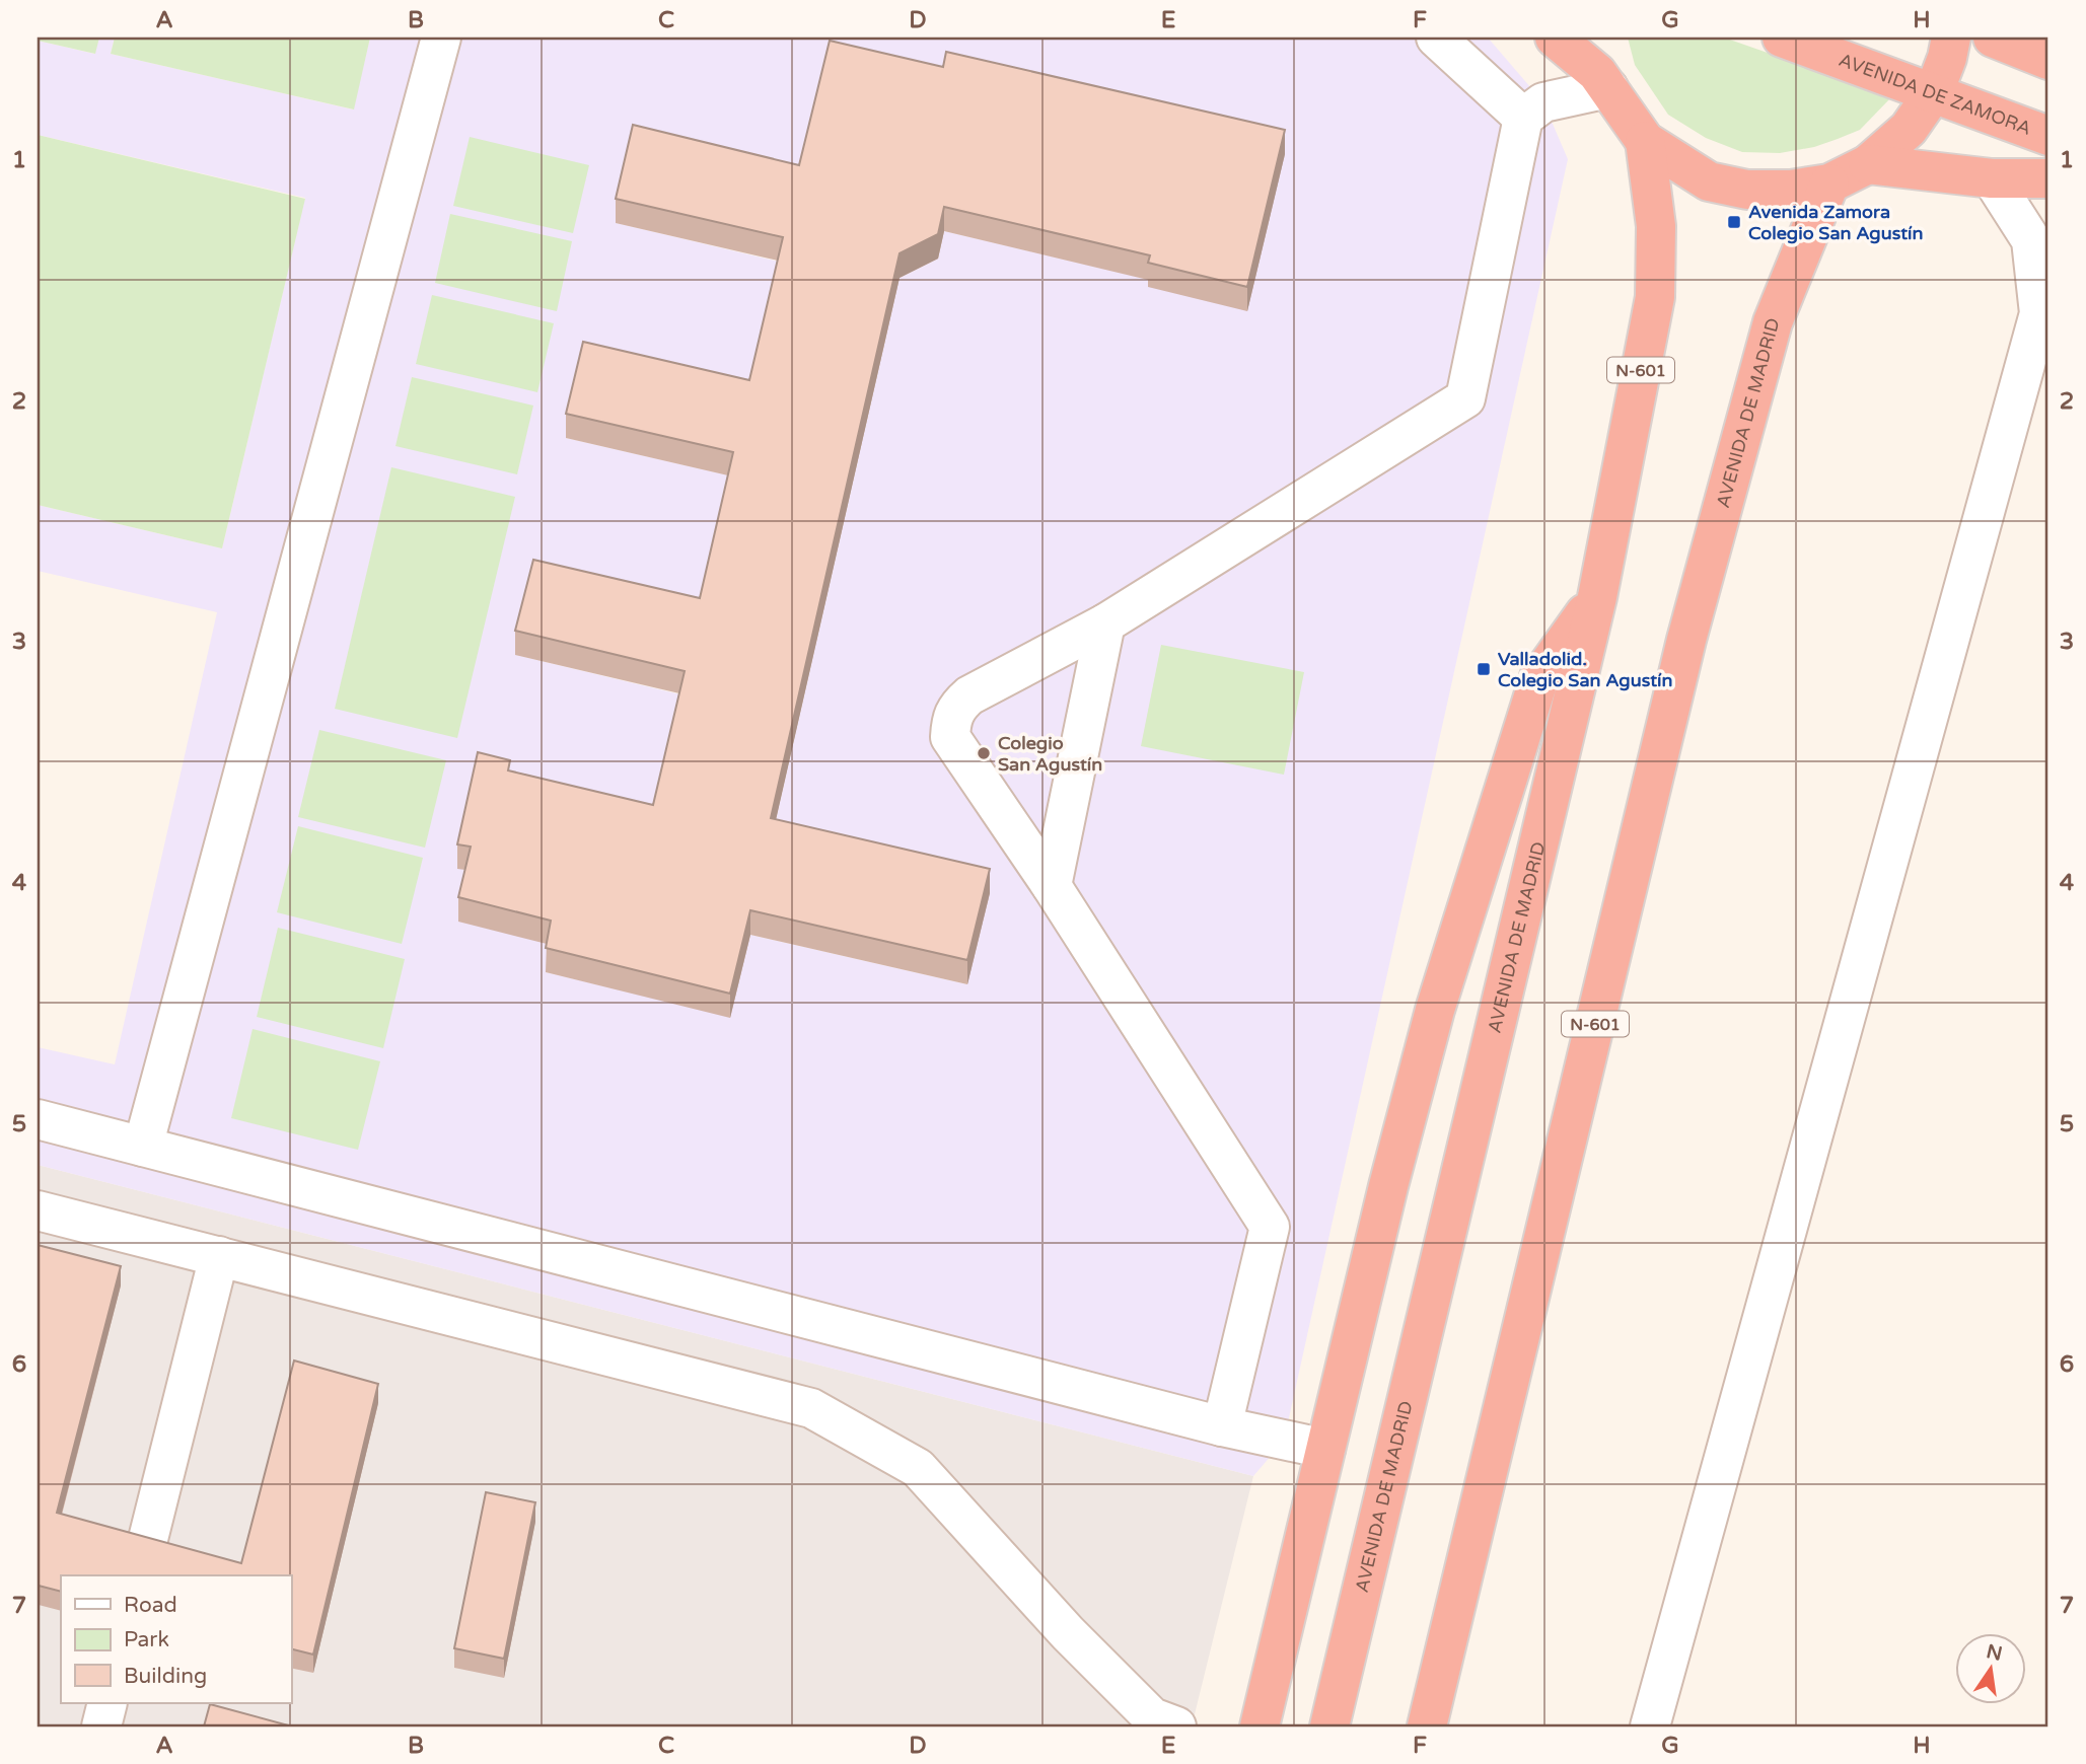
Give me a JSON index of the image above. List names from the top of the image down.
{
  "streets": {
    "highway": ["AVENIDA DE ZAMORA", "N-601", "AVENIDA DE MADRID"]
  },
  "places": {
    "transit": ["Avenida Zamora Colegio San Agustín", "Valladolid. Colegio San Agustín"],
    "other": ["Colegio San Agustín"]
  },
  "legend": ["Road", "Park", "Building"],
  "north": "top",
  "grid": {
    "columns": [
      "A",
      "B",
      "C",
      "D",
      "E",
      "F",
      "G",
      "H"
    ],
    "rows": [
      "1",
      "2",
      "3",
      "4",
      "5",
      "6",
      "7"
    ]
  }
}
